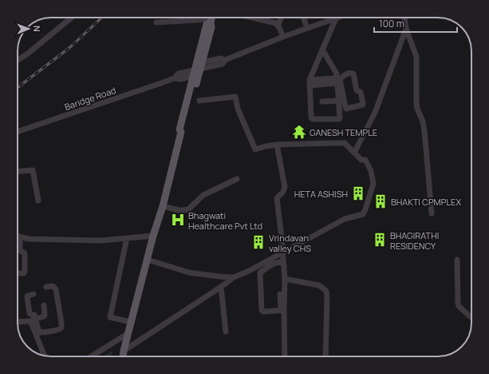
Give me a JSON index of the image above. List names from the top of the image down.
{
  "streets": {
    "street": ["Baridge Road"]
  },
  "places": {
    "temple": ["GANESH TEMPLE"],
    "building": [
      "HETA ASHISH",
      "BHAKTI CPMPLEX",
      "BHAGIRATHI RESIDENCY",
      "Vrindavan valley CHS"
    ],
    "hospital": ["Bhagwati Healthcare Pvt Ltd"]
  },
  "scale_bar": "100 m",
  "north": "right"
}
